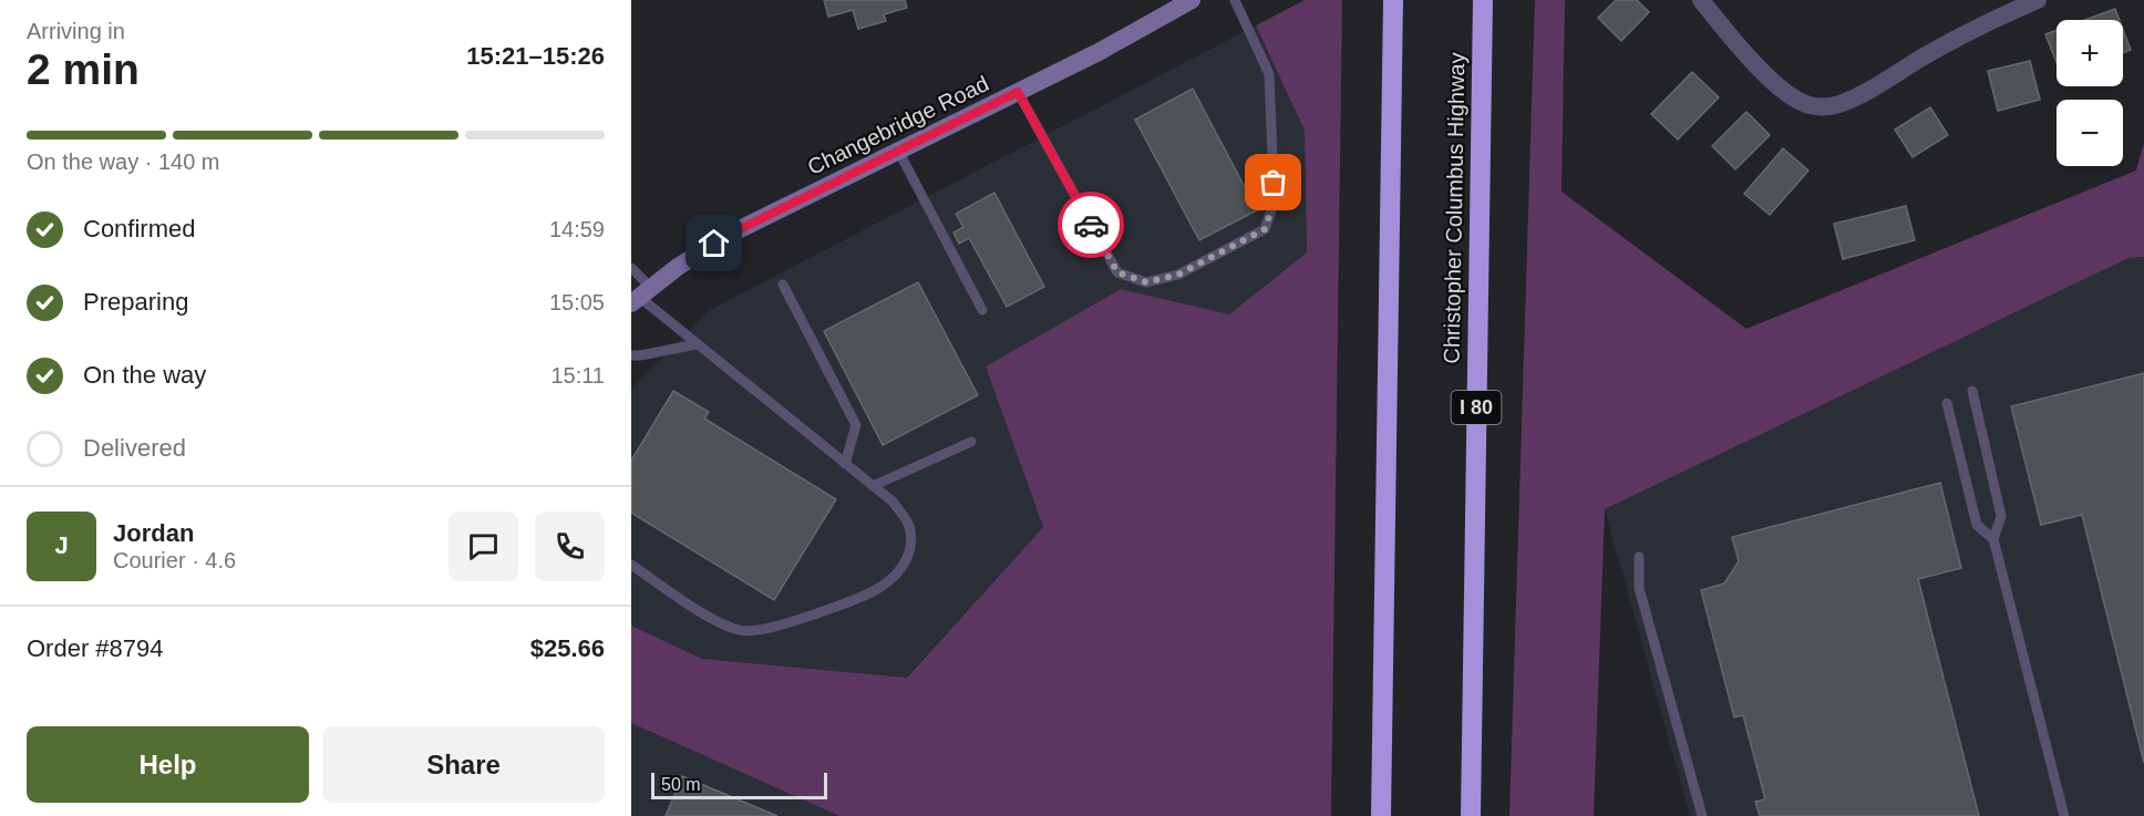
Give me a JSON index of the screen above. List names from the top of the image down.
{
  "streets": {
    "highway": ["Christopher Columbus Highway", "I 80"],
    "main road": ["Changebridge Road"]
  },
  "scale_bar": "50 m",
  "page": {
    "heading": ["2 min", "Arriving in", "15:21–15:26"],
    "panel": [
      "Jordan",
      "Courier · 4.6",
      "Order #8794",
      "$25.66"
    ],
    "map_buttons": ["+", "−"],
    "bar": "On the way · 140 m",
    "list": [
      ["Confirmed", "14:59"],
      ["Preparing", "15:05"],
      ["On the way", "15:11"],
      "Delivered"
    ],
    "round": "J",
    "buttons": ["Help", "Share"],
    "scale": "50 m"
  }
}
